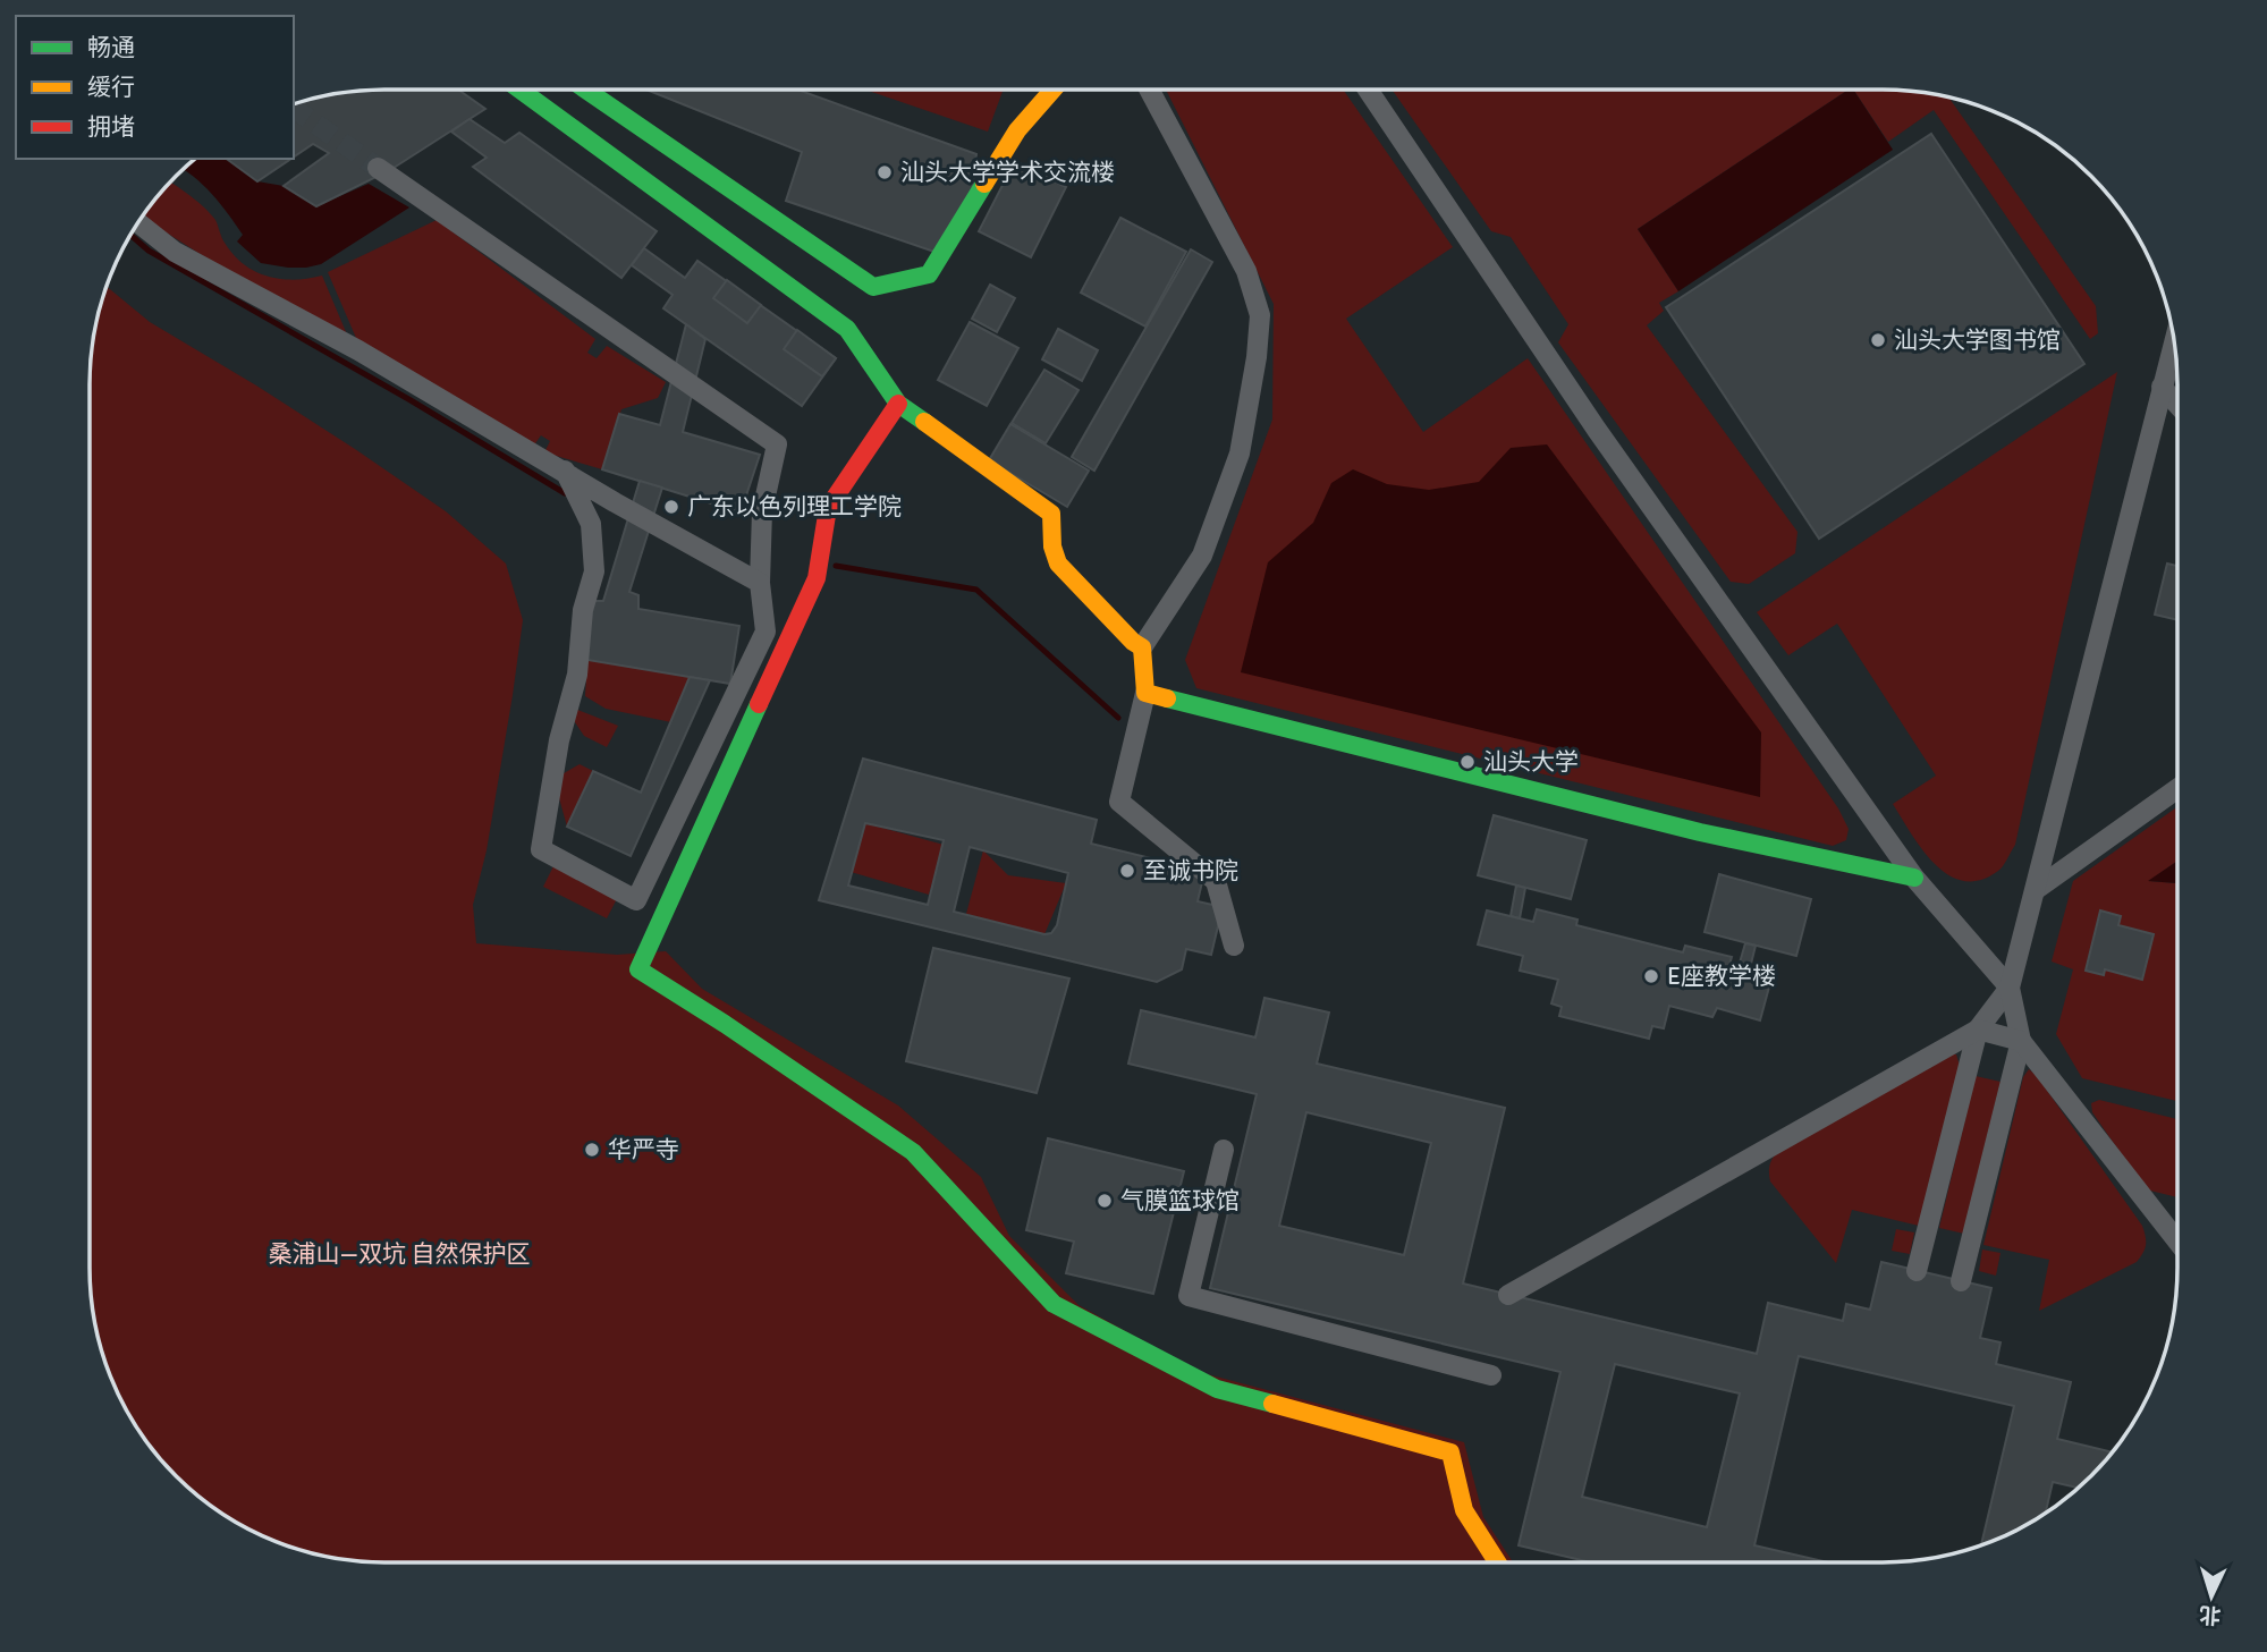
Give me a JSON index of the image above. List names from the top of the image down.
{
  "parks": ["桑浦山—双坑 自然保护区"],
  "places": [
    "汕头大学学术交流楼",
    "汕头大学图书馆",
    "广东以色列理工学院",
    "汕头大学",
    "至诚书院",
    "E座教学楼",
    "华严寺",
    "气膜篮球馆"
  ],
  "legend": ["畅通", "缓行", "拥堵"],
  "north": "bottom"
}
